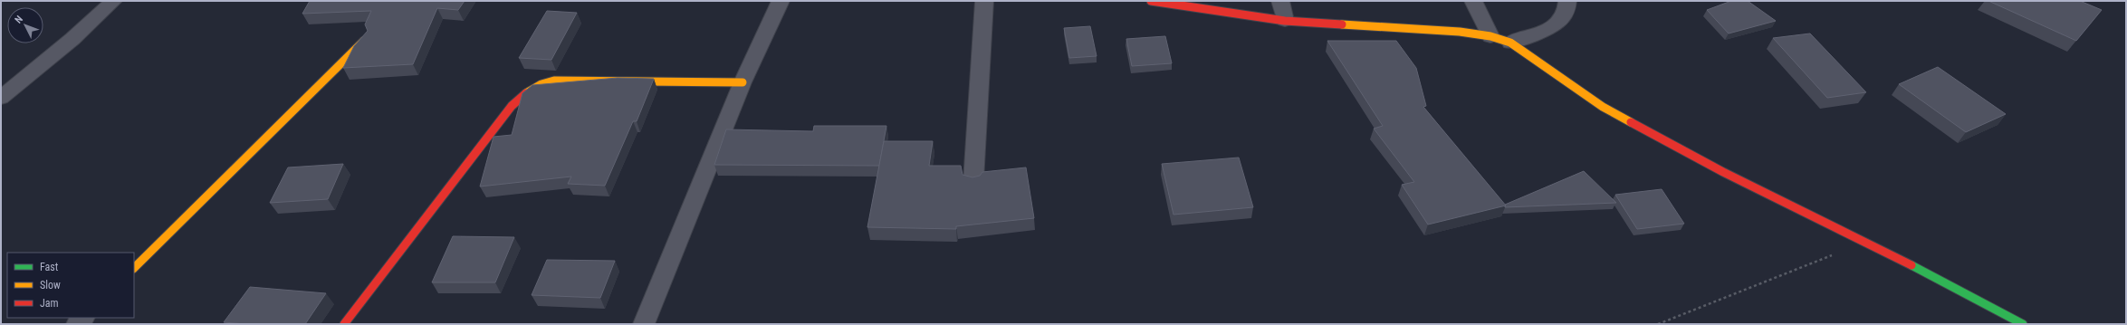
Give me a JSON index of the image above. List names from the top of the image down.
{
  "legend": ["Fast", "Slow", "Jam"],
  "north": "top left"
}
